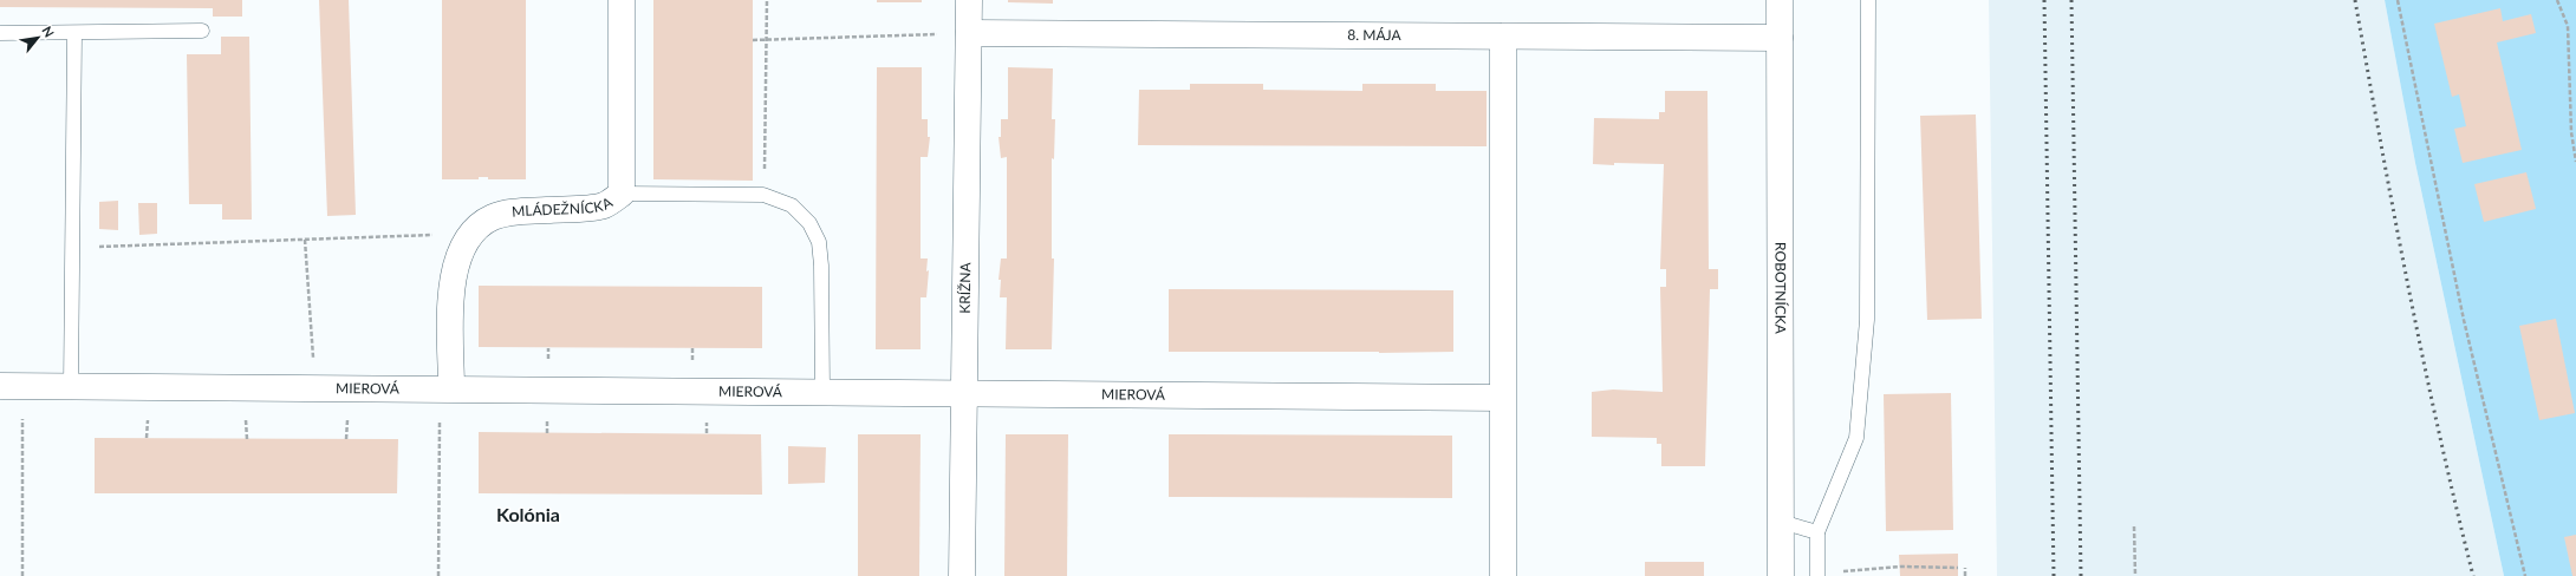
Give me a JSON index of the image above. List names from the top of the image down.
{
  "streets": {
    "street": [
      "8. MÁJA",
      "MLÁDEŽNÍCKA",
      "KRÍŽNA",
      "ROBOTNÍCKA",
      "MIEROVÁ"
    ]
  },
  "crossings": [
    ["8. MÁJA", "KRÍŽNA"],
    ["8. MÁJA", "ROBOTNÍCKA"],
    ["MLÁDEŽNÍCKA", "MIEROVÁ"],
    ["KRÍŽNA", "MIEROVÁ"]
  ],
  "districts": ["Kolónia"],
  "north": "top right"
}
